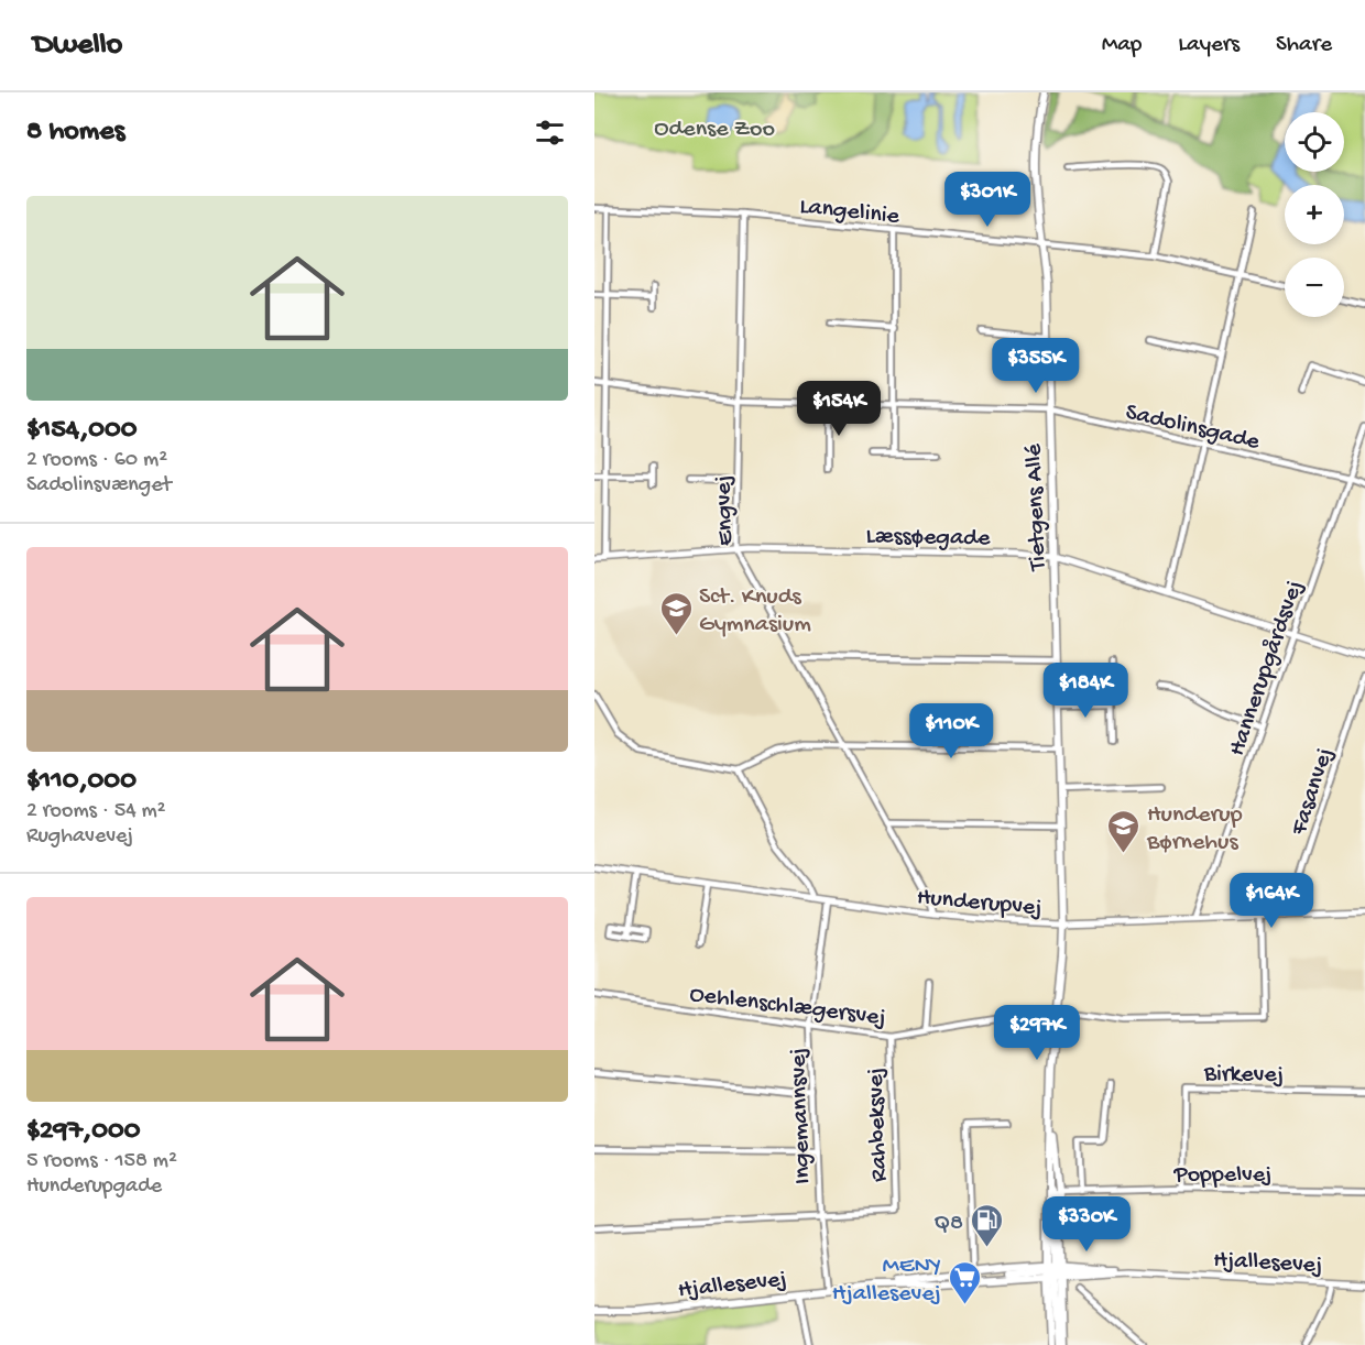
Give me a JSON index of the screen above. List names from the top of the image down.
{
  "streets": {
    "main road": ["Tietgens Allé", "Hjallesevej"],
    "street": [
      "Langelinie",
      "Sadolinsgade",
      "Engvej",
      "Læssøegade",
      "Hannerupgårdsvej",
      "Fasanvej",
      "Hunderupvej",
      "Oehlenschlægersvej",
      "Birkevej",
      "Ingemannsvej",
      "Rahbeksvej",
      "Poppelvej"
    ]
  },
  "crossings": [
    ["Langelinie", "Tietgens Allé"],
    ["Langelinie", "Engvej"],
    ["Sadolinsgade", "Tietgens Allé"],
    ["Sadolinsgade", "Engvej"],
    ["Sadolinsgade", "Hannerupgårdsvej"],
    ["Tietgens Allé", "Læssøegade"],
    ["Tietgens Allé", "Hunderupvej"],
    ["Tietgens Allé", "Oehlenschlægersvej"],
    ["Engvej", "Læssøegade"],
    ["Engvej", "Hunderupvej"],
    ["Læssøegade", "Hannerupgårdsvej"],
    ["Hannerupgårdsvej", "Hunderupvej"],
    ["Fasanvej", "Hunderupvej"],
    ["Hunderupvej", "Oehlenschlægersvej"],
    ["Hunderupvej", "Ingemannsvej"],
    ["Oehlenschlægersvej", "Ingemannsvej"],
    ["Oehlenschlægersvej", "Rahbeksvej"],
    ["Birkevej", "Poppelvej"],
    ["Ingemannsvej", "Rahbeksvej"],
    ["Ingemannsvej", "Hjallesevej"]
  ],
  "parks": ["Odense Zoo"],
  "places": {
    "school or university": ["Sct. Knuds Gymnasium", "Hunderup Børnehus"],
    "fuel station": ["Q8"],
    "supermarket": ["MENY Hjallesevej"]
  },
  "page": {
    "header": "Dwello",
    "nav": ["Map", "Layers", "Share"],
    "heading": "8 homes",
    "map_buttons": ["+", "−"],
    "list": [
      {
        "name": "$154,000",
        "note": "2 rooms · 60 m² · Sadolinsvænget"
      },
      {
        "name": "$110,000",
        "note": "2 rooms · 54 m² · Rughavevej"
      },
      {
        "name": "$297,000",
        "note": "5 rooms · 158 m² · Hunderupgade"
      }
    ],
    "price": [
      "$301K",
      "$355K",
      "$154K",
      "$184K",
      "$110K",
      "$164K",
      "$297K",
      "$330K"
    ]
  }
}
